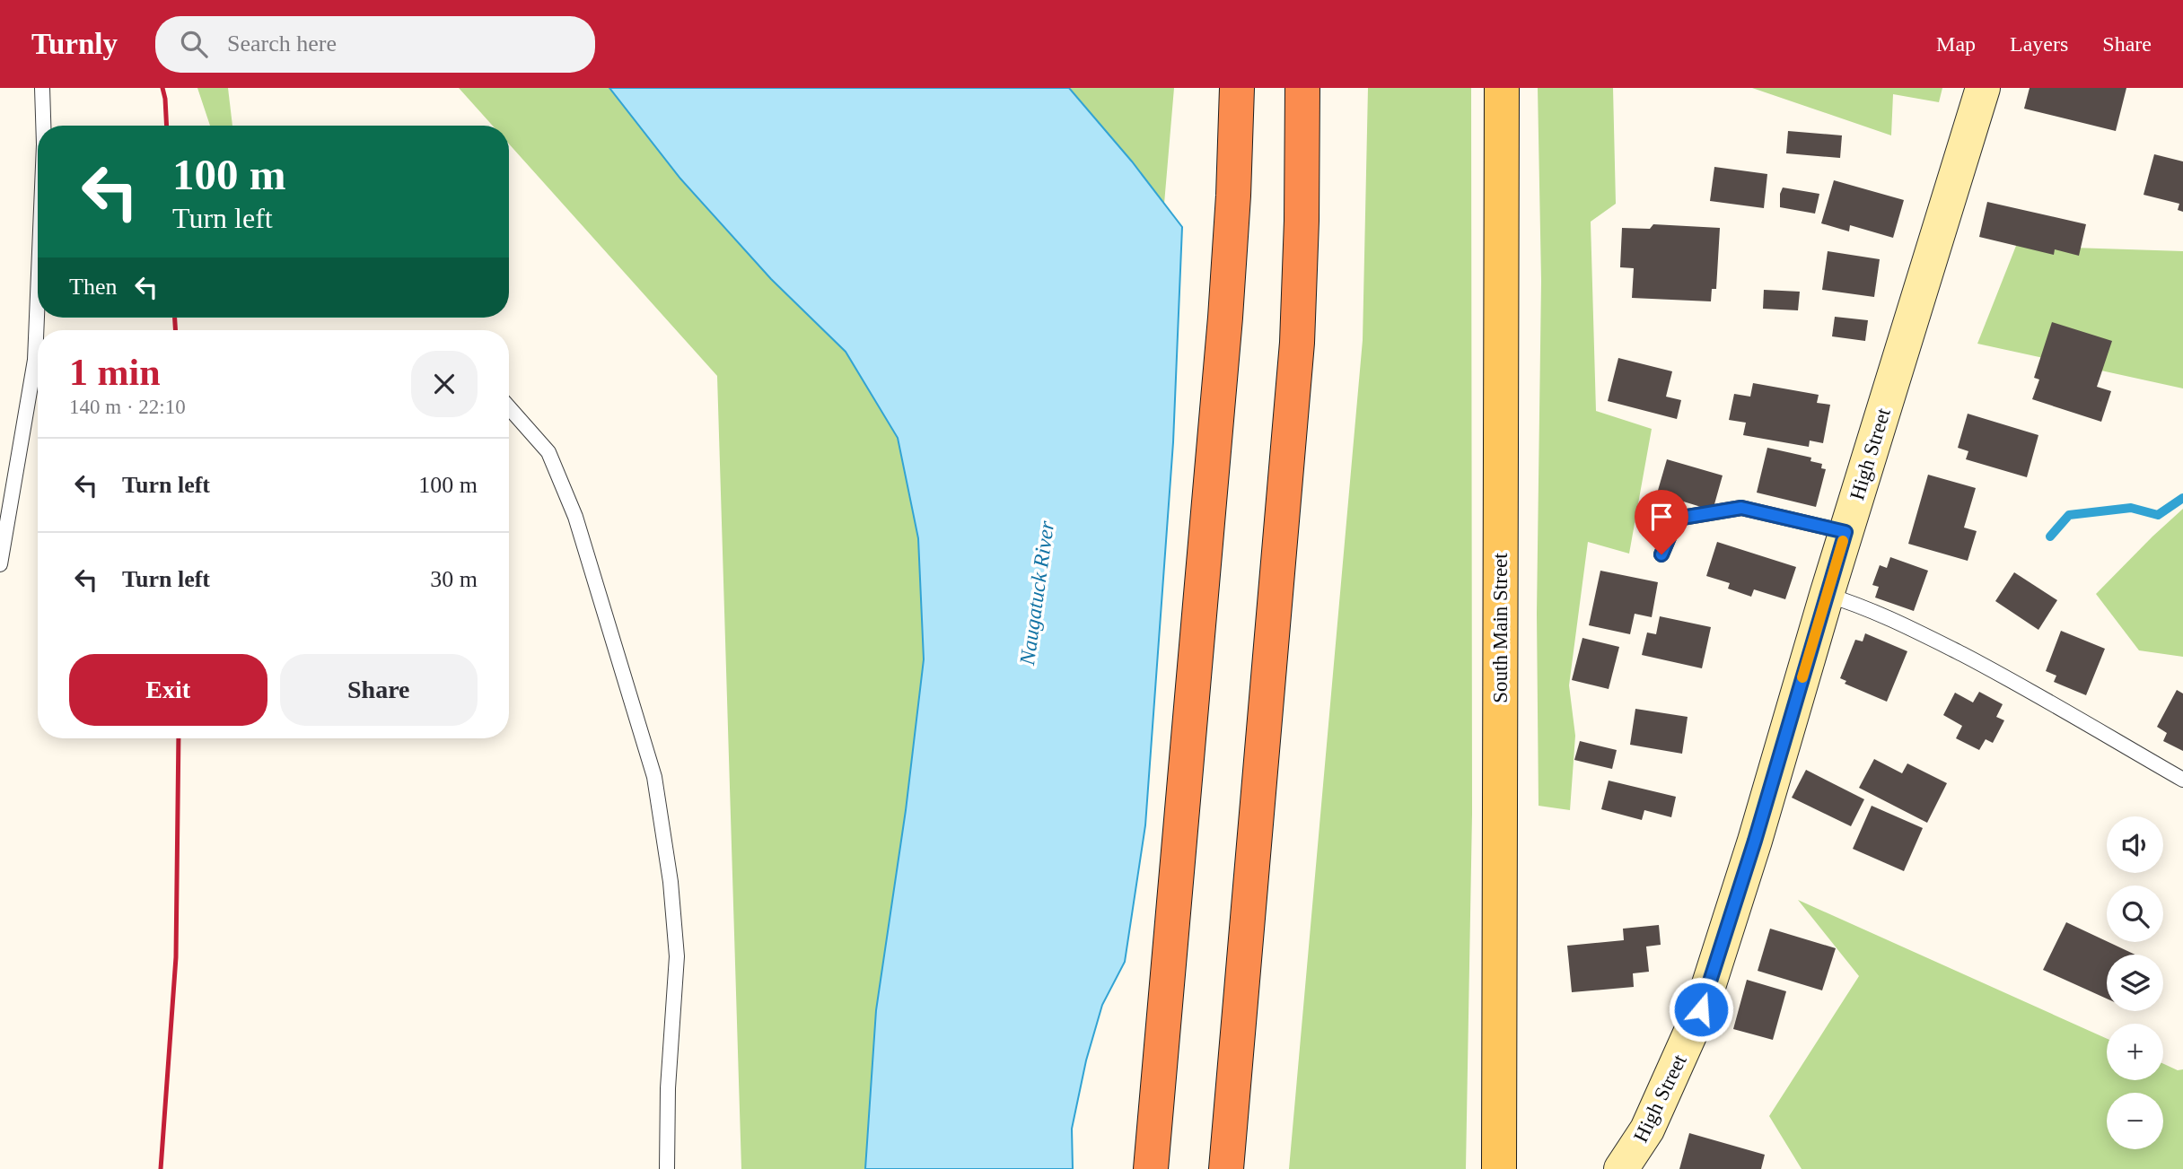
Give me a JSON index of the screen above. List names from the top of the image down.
{
  "streets": {
    "main road": ["South Main Street"],
    "street": ["High Street"]
  },
  "water": ["Naugatuck River"],
  "page": {
    "header": "Turnly",
    "search": "Search here",
    "nav": ["Map", "Layers", "Share"],
    "turn": ["100 m", "Turn left"],
    "then": "Then",
    "heading": ["1 min", "140 m · 22:10"],
    "list": [
      {
        "name": "Turn left",
        "value": "100 m"
      },
      {
        "name": "Turn left",
        "value": "30 m"
      }
    ],
    "buttons": ["Exit", "Share"],
    "map_buttons": ["+", "−"]
  }
}
